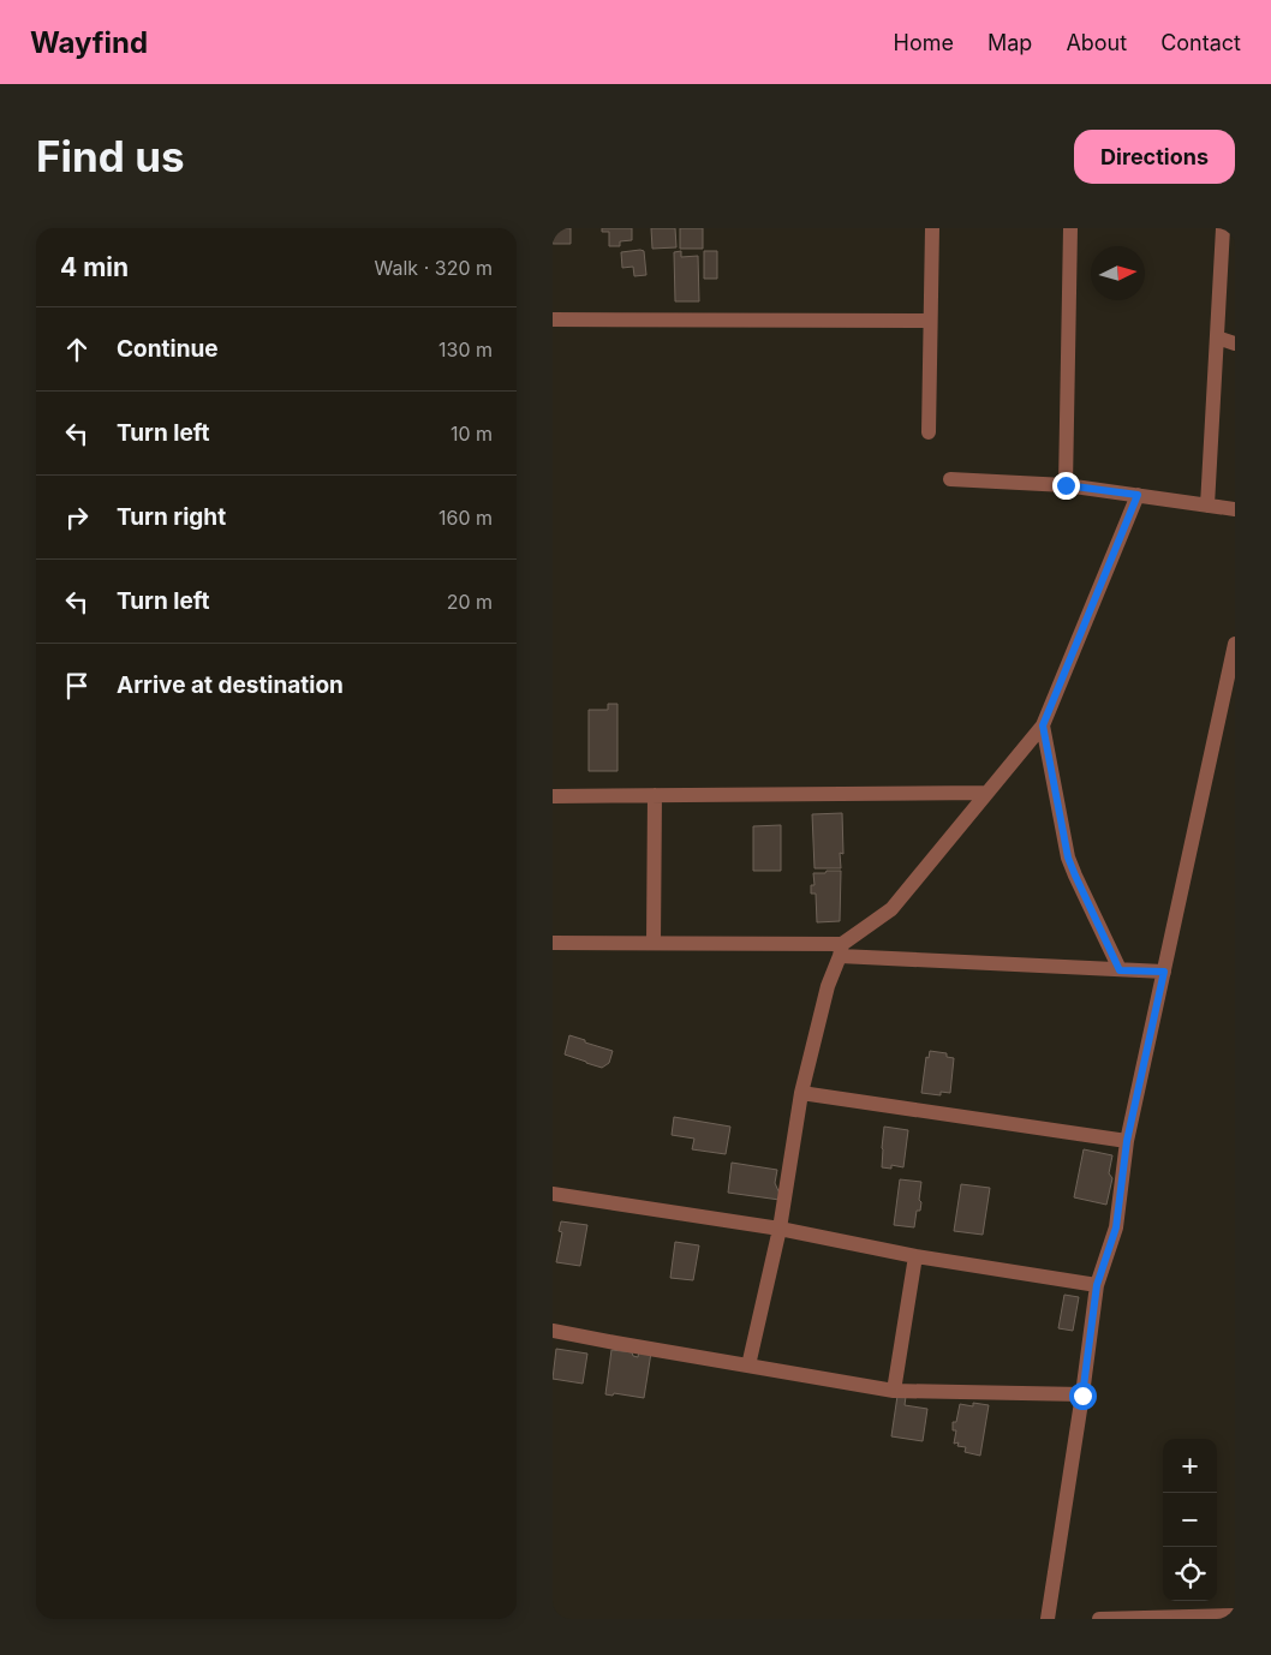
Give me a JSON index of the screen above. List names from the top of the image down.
{
  "north": "right",
  "page": {
    "header": "Wayfind",
    "nav": [
      "Home",
      "Map",
      "About",
      "Contact"
    ],
    "buttons": "Directions",
    "title": "Find us",
    "heading": ["4 min", "Walk · 320 m"],
    "list": [
      ["Continue", "130 m"],
      ["Turn left", "10 m"],
      ["Turn right", "160 m"],
      ["Turn left", "20 m"],
      "Arrive at destination"
    ],
    "map_buttons": ["+", "−"]
  }
}
